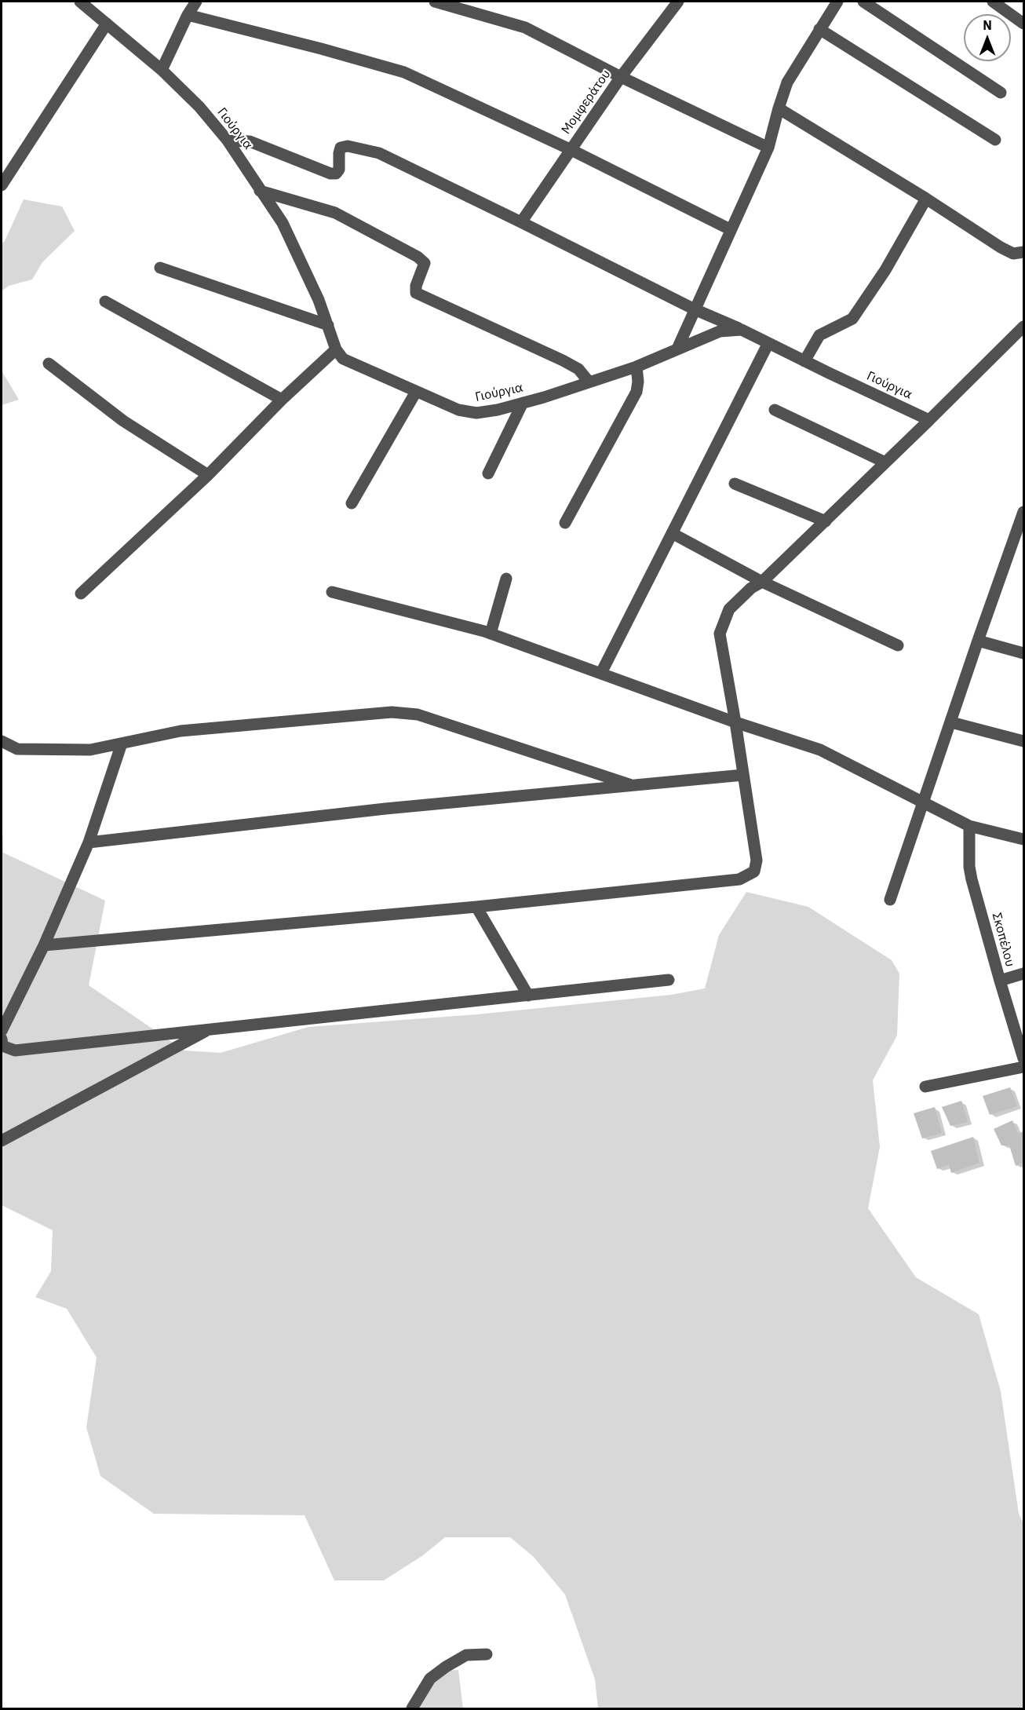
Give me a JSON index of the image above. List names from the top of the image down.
{
  "streets": {
    "street": ["Μομφεράτου", "Γιούργια", "Σκοπέλου"]
  },
  "north": "top"
}
